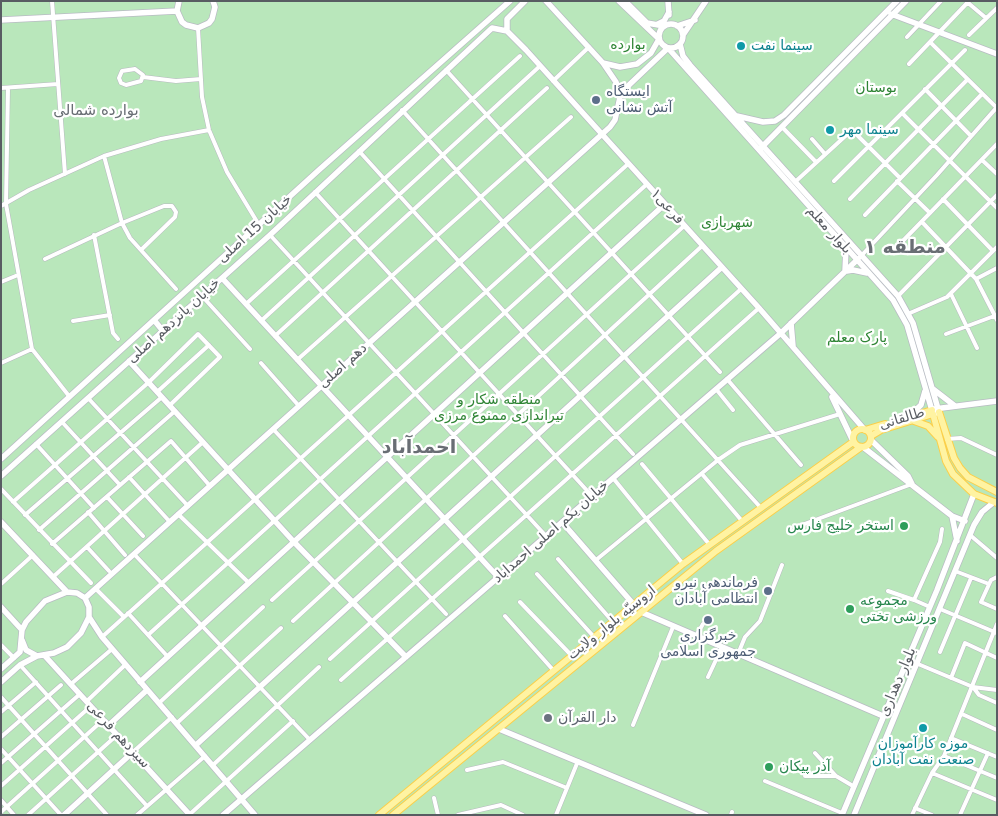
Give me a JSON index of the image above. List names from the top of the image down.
{
  "streets": {
    "main road": [
      "فرعی۱",
      "خیابان 15 اصلی",
      "بلوار معلم",
      "خیابان پانزدهم اصلی",
      "دهم اصلی",
      "طالقانی",
      "خیابان یکم اصلی احمداباد",
      "اروسیّه بلوار ولایت",
      "بلوار دهداری",
      "سیزدهم فرعی"
    ]
  },
  "crossings": [
    ["فرعی۱", "بلوار معلم"],
    ["فرعی۱", "خیابان پانزدهم اصلی"],
    ["فرعی۱", "دهم اصلی"],
    ["فرعی۱", "طالقانی"],
    ["فرعی۱", "خیابان یکم اصلی احمداباد"],
    ["فرعی۱", "اروسیّه بلوار ولایت"],
    ["بلوار معلم", "طالقانی"],
    ["بلوار معلم", "خیابان یکم اصلی احمداباد"],
    ["بلوار معلم", "اروسیّه بلوار ولایت"],
    ["بلوار معلم", "بلوار دهداری"],
    ["دهم اصلی", "سیزدهم فرعی"],
    ["طالقانی", "خیابان یکم اصلی احمداباد"],
    ["طالقانی", "اروسیّه بلوار ولایت"],
    ["خیابان یکم اصلی احمداباد", "اروسیّه بلوار ولایت"]
  ],
  "districts": ["بوارده شمالی", "منطقه ۱", "احمدآباد"],
  "parks": [
    "بوارده",
    "بوستان",
    "شهربازی",
    "پارک معلم",
    "منطقه شکار و تیراندازی ممنوع مرزی"
  ],
  "places": [
    "سینما نفت",
    "ایستگاه آتش نشانی",
    "سینما مهر",
    "استخر خلیج فارس",
    "فرماندهی نیرو انتظامی آبادان",
    "مجموعه ورزشی تختی",
    "خبرگزاری جمهوری اسلامی",
    "دار القرآن",
    "موزه کارآموزان صنعت نفت آبادان",
    "آذر پیکان"
  ]
}
